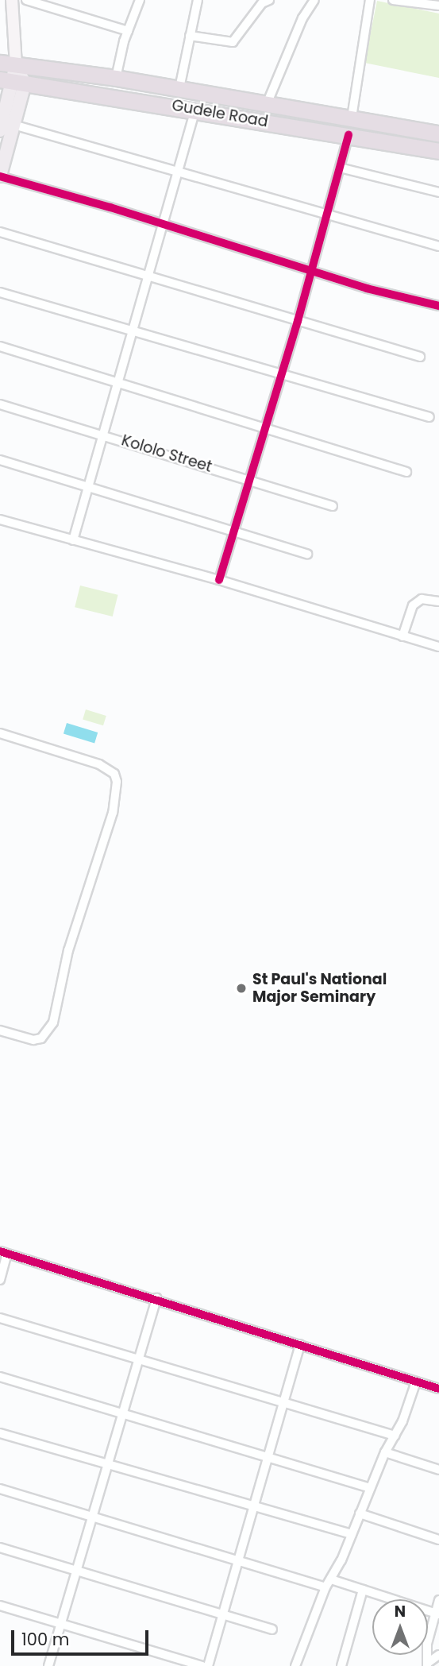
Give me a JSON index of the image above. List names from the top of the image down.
{
  "streets": {
    "highway": ["Gudele Road"],
    "street": ["Kololo Street"]
  },
  "places": ["St Paul's National Major Seminary"],
  "scale_bar": "100 m",
  "north": "top"
}
